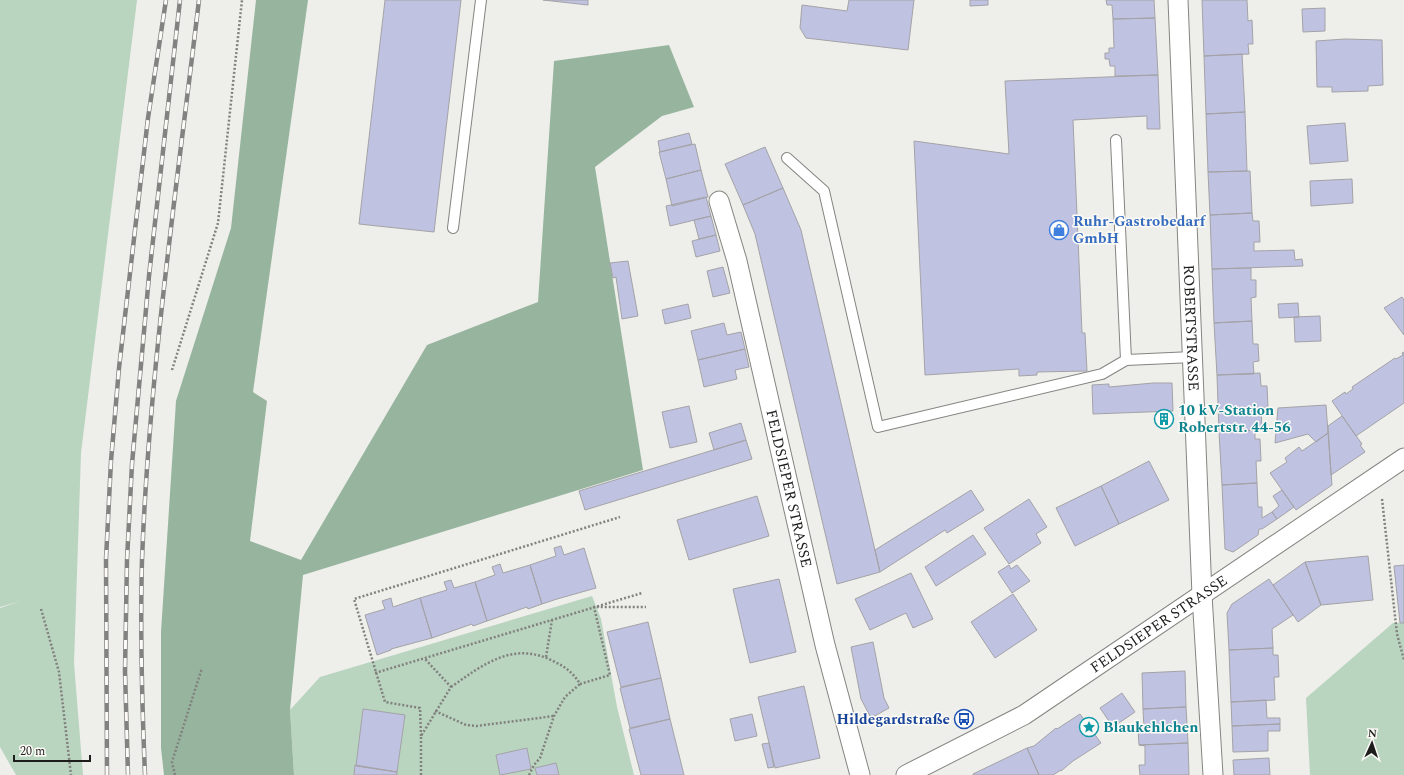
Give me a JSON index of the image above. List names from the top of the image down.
{
  "streets": {
    "street": ["ROBERTSTRASSE", "FELDSIEPER STRASSE"]
  },
  "crossings": [
    ["ROBERTSTRASSE", "FELDSIEPER STRASSE"]
  ],
  "places": {
    "shop": ["Ruhr-Gastrobedarf GmbH"],
    "building": ["10 kV-Station Robertstr. 44-56"],
    "bus stop": ["Hildegardstraße"],
    "place": ["Blaukehlchen"]
  },
  "scale_bar": "20 m",
  "north": "top"
}
